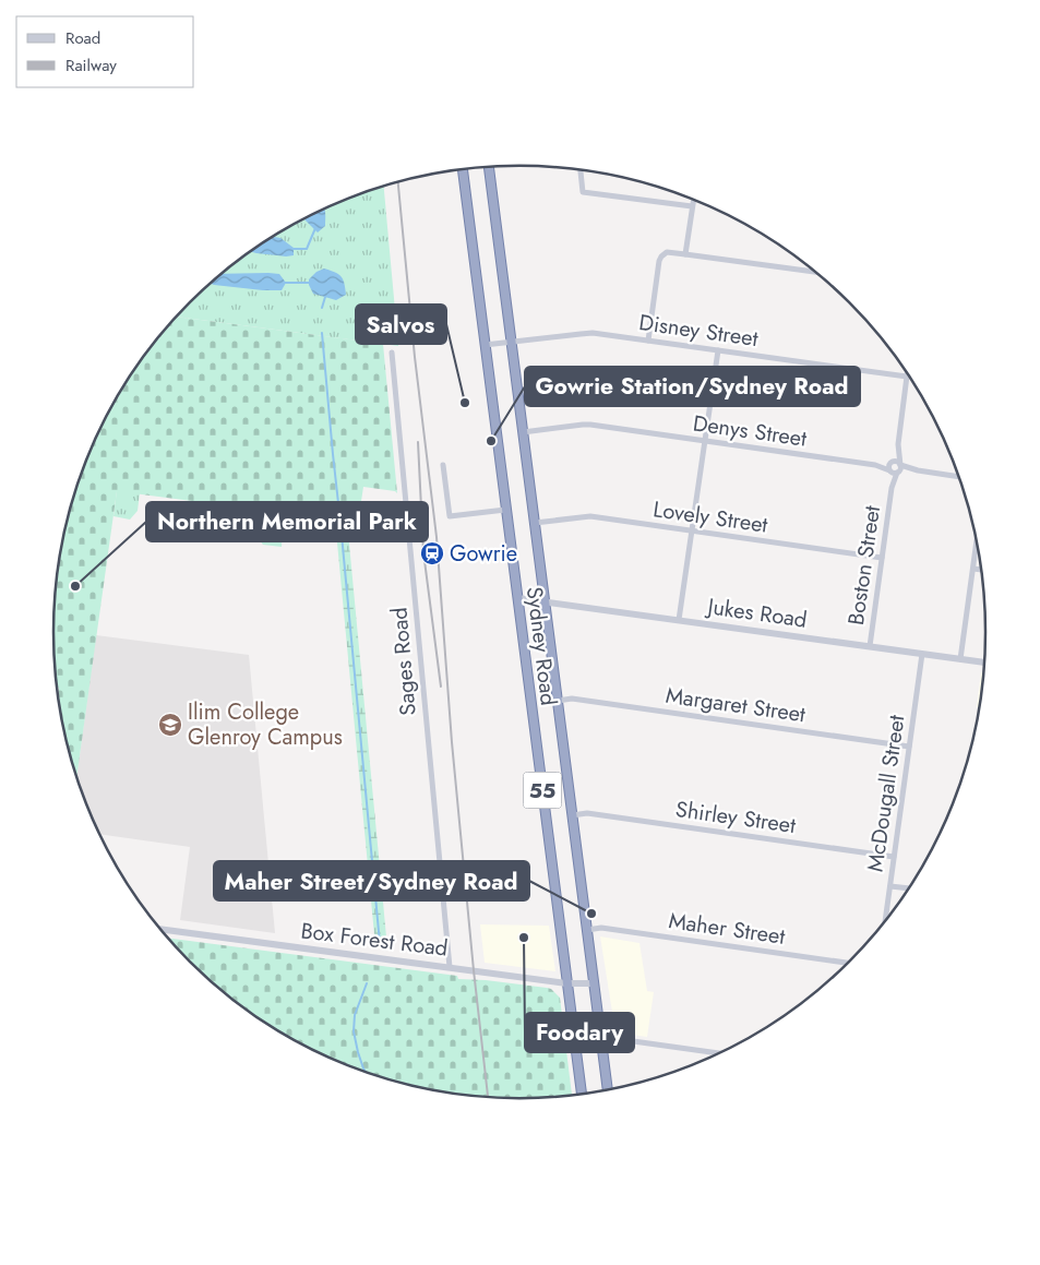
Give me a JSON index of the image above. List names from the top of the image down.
{
  "streets": {
    "highway": ["Sydney Road", "55"],
    "street": [
      "Disney Street",
      "Denys Street",
      "Lovely Street",
      "Boston Street",
      "Jukes Road",
      "Sages Road",
      "Margaret Street",
      "McDougall Street",
      "Shirley Street",
      "Maher Street",
      "Box Forest Road"
    ]
  },
  "crossings": [
    ["Disney Street", "Sydney Road"],
    ["Denys Street", "Boston Street"],
    ["Denys Street", "Sydney Road"],
    ["Lovely Street", "Boston Street"],
    ["Lovely Street", "Sydney Road"],
    ["Boston Street", "Jukes Road"],
    ["Jukes Road", "Sydney Road"],
    ["Jukes Road", "McDougall Street"],
    ["Sydney Road", "Margaret Street"],
    ["Sydney Road", "Shirley Street"],
    ["Sydney Road", "Maher Street"],
    ["Sydney Road", "Box Forest Road"],
    ["Sages Road", "Box Forest Road"],
    ["Margaret Street", "McDougall Street"],
    ["McDougall Street", "Shirley Street"]
  ],
  "places": {
    "other": [
      "Salvos",
      "Gowrie Station/Sydney Road",
      "Northern Memorial Park",
      "Maher Street/Sydney Road",
      "Foodary"
    ],
    "station": ["Gowrie"],
    "school or university": ["Ilim College Glenroy Campus"]
  },
  "legend": ["Road", "Railway"]
}
